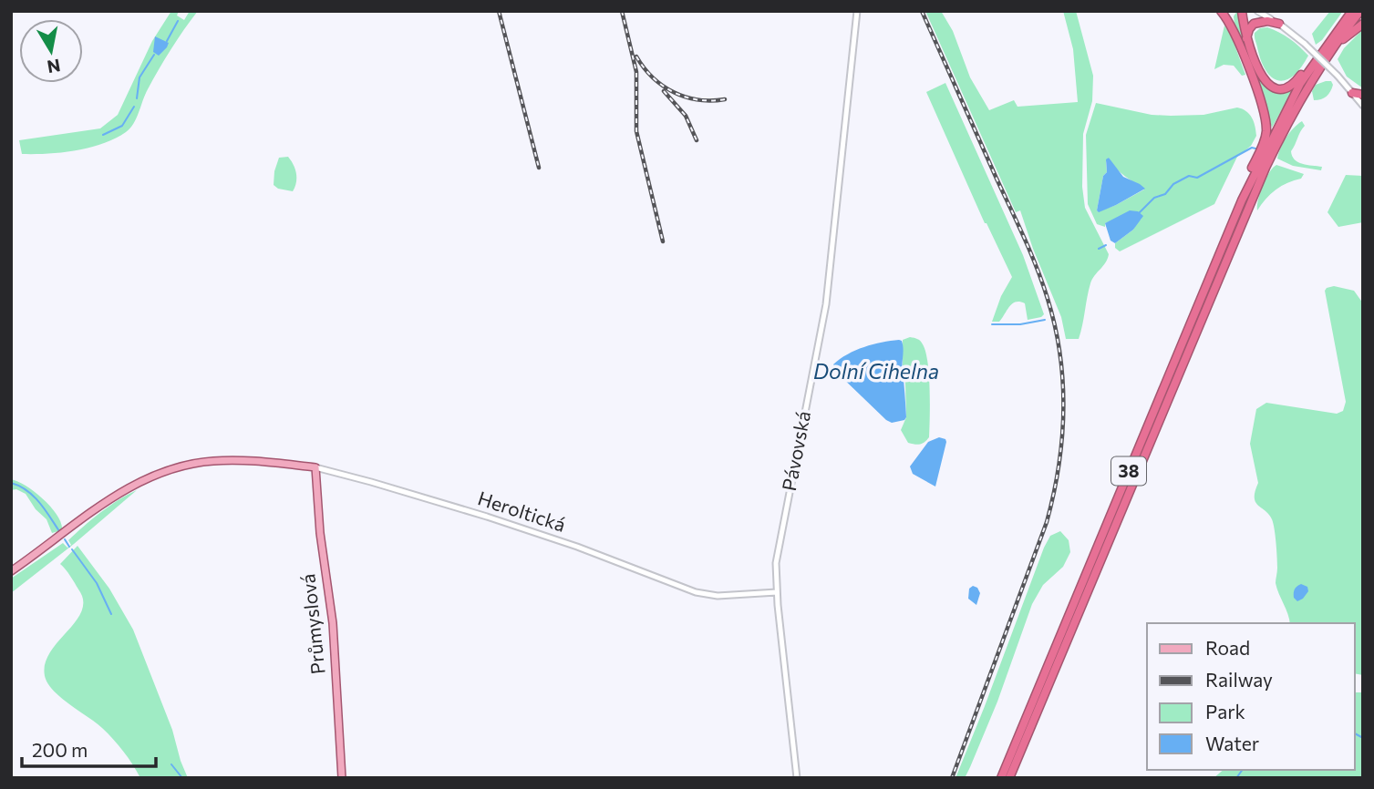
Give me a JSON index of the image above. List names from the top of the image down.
{
  "streets": {
    "highway": ["38"],
    "main road": ["Heroltická", "Průmyslová"],
    "street": ["Pávovská"]
  },
  "crossings": [
    ["Pávovská", "Heroltická"],
    ["Heroltická", "Průmyslová"]
  ],
  "water": ["Dolní Cihelna"],
  "legend": [
    "Road",
    "Railway",
    "Park",
    "Water"
  ],
  "scale_bar": "200 m",
  "north": "bottom"
}
